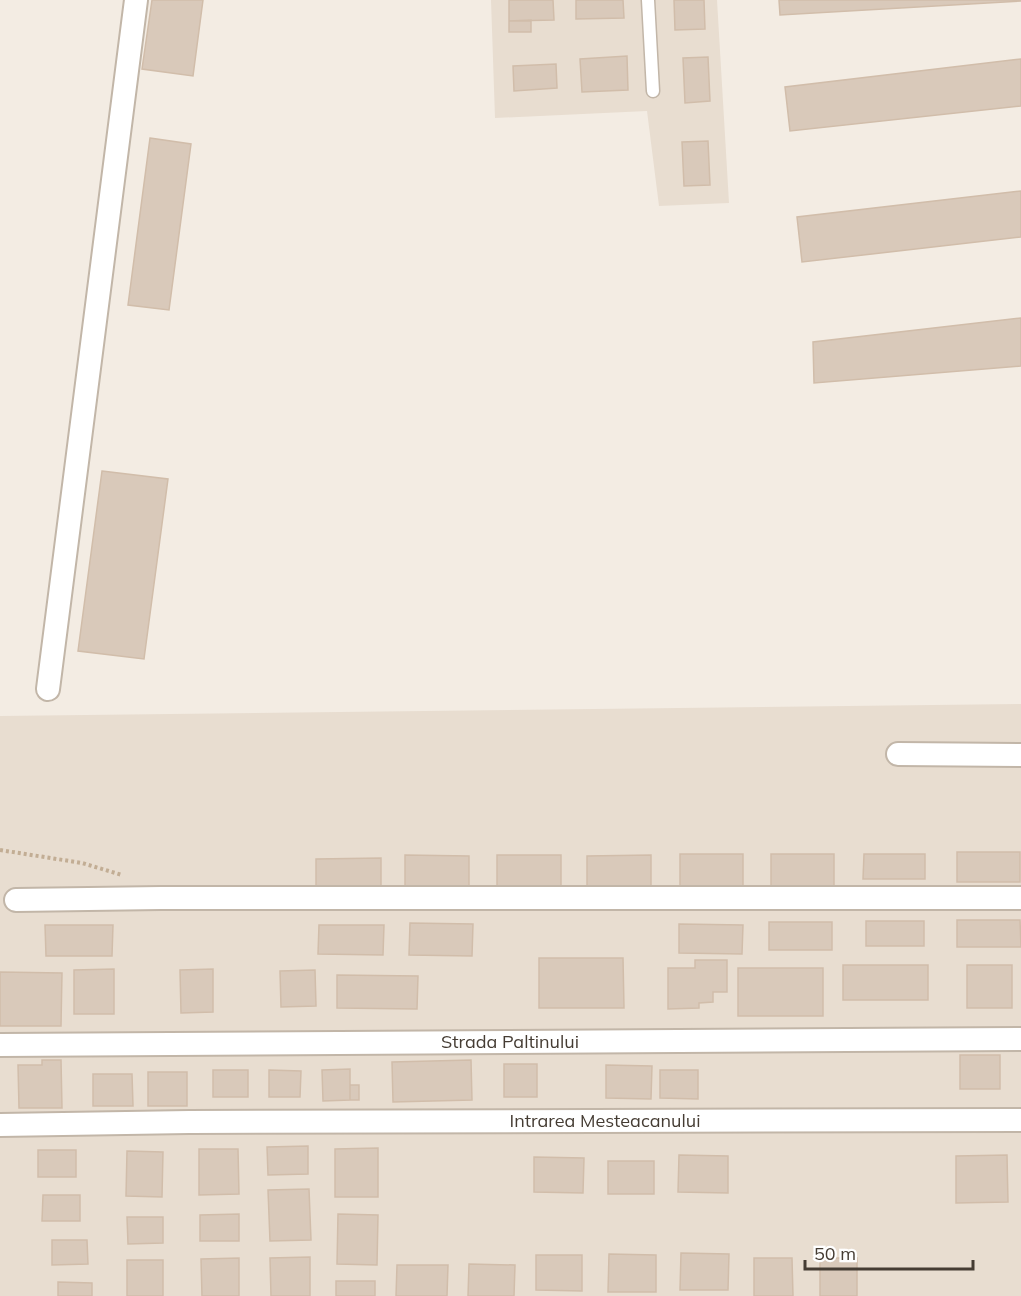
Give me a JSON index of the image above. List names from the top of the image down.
{
  "streets": {
    "street": ["Strada Paltinului", "Intrarea Mesteacanului"]
  },
  "scale_bar": "50 m"
}
